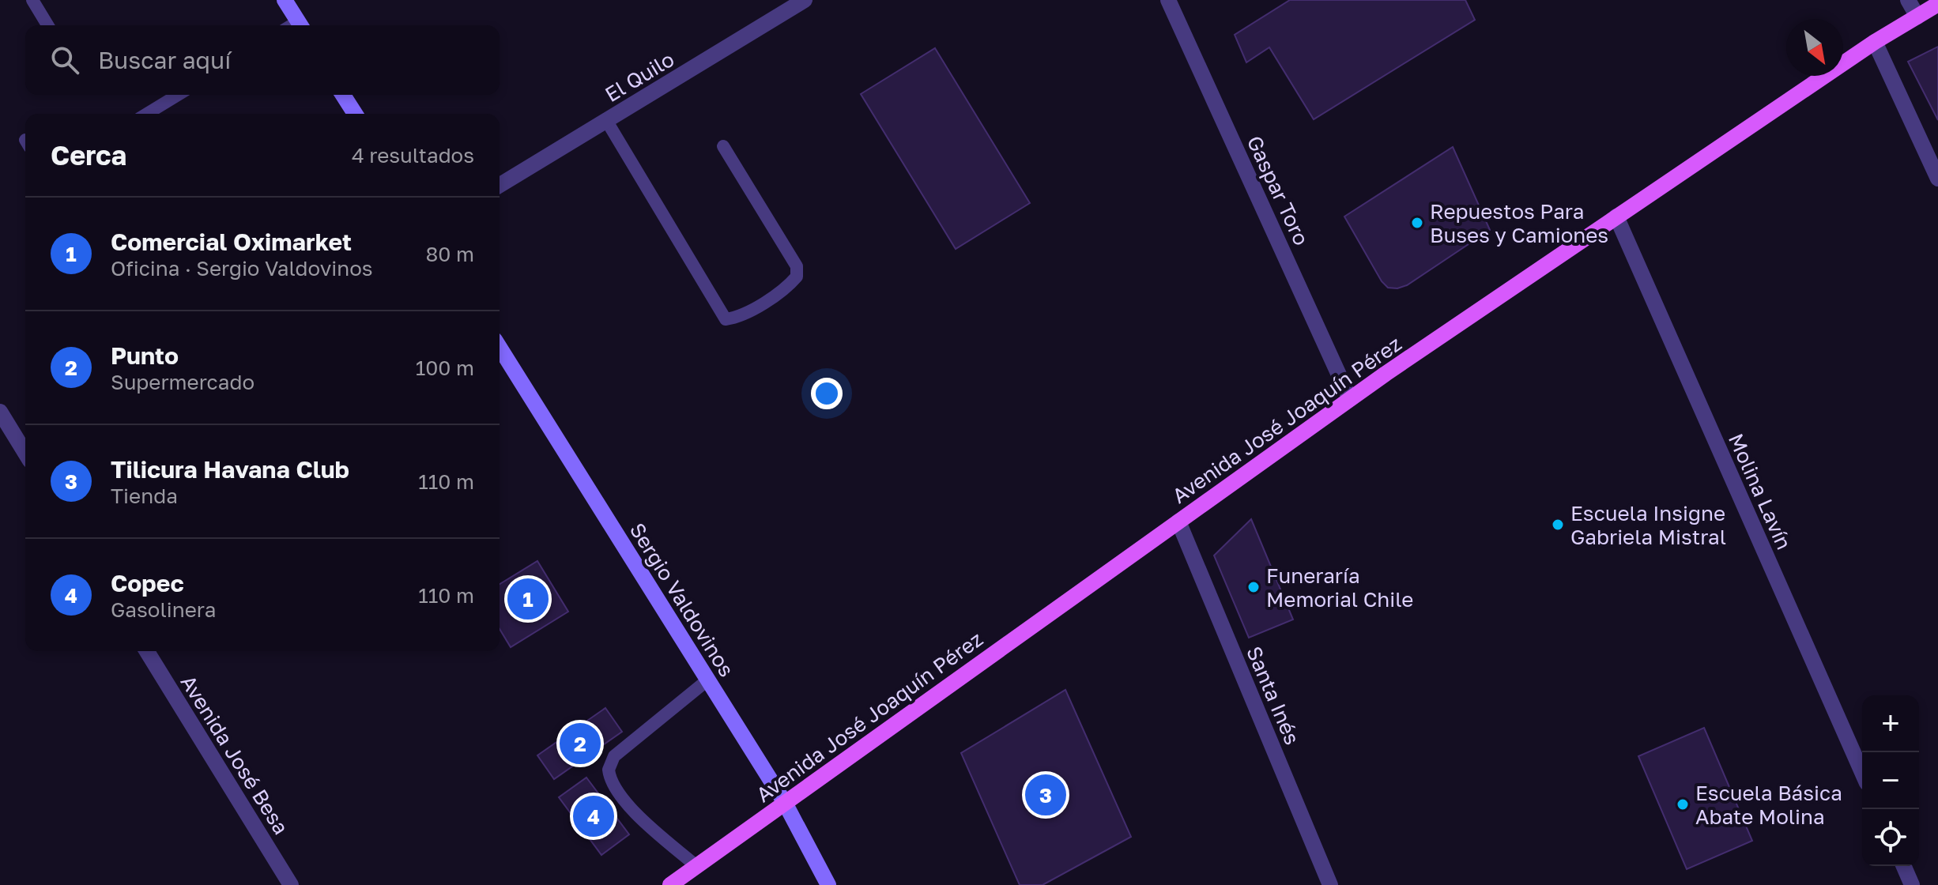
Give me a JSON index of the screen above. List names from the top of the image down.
{
  "streets": {
    "main road": ["Avenida José Joaquín Pérez", "Sergio Valdovinos"],
    "street": [
      "El Quilo",
      "Gaspar Toro",
      "Molina Lavín",
      "Santa Inés",
      "Avenida José Besa"
    ]
  },
  "crossings": [
    ["Gaspar Toro", "Avenida José Joaquín Pérez"],
    ["Avenida José Joaquín Pérez", "Molina Lavín"],
    ["Avenida José Joaquín Pérez", "Sergio Valdovinos"],
    ["Avenida José Joaquín Pérez", "Santa Inés"]
  ],
  "places": [
    "Repuestos Para Buses y Camiones",
    "Escuela Insigne Gabriela Mistral",
    "Funeraría Memorial Chile",
    "Escuela Básica Abate Molina"
  ],
  "north": "bottom right",
  "page": {
    "search": "Buscar aquí",
    "heading": ["Cerca", "4 resultados"],
    "list": [
      {
        "mark": "1",
        "name": "Comercial Oximarket",
        "note": "Oficina · Sergio Valdovinos",
        "value": "80 m"
      },
      {
        "mark": "2",
        "name": "Punto",
        "note": "Supermercado",
        "value": "100 m"
      },
      {
        "mark": "3",
        "name": "Tilicura Havana Club",
        "note": "Tienda",
        "value": "110 m"
      },
      {
        "mark": "4",
        "name": "Copec",
        "note": "Gasolinera",
        "value": "110 m"
      }
    ],
    "pins": [
      "1",
      "2",
      "3",
      "4"
    ],
    "map_buttons": ["+", "−"]
  }
}
